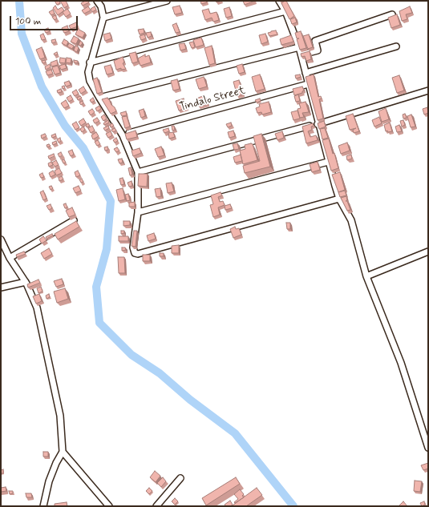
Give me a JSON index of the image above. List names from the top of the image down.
{
  "streets": {
    "street": ["Tindalo Street"]
  },
  "scale_bar": "100 m"
}
